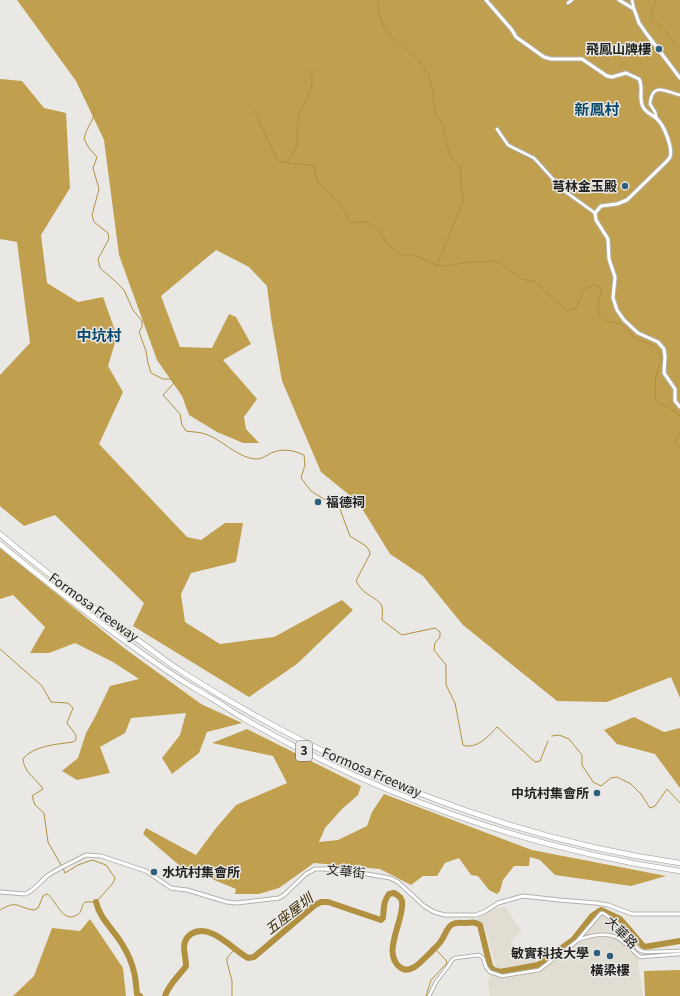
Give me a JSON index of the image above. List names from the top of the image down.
{
  "streets": {
    "highway": ["Formosa Freeway", "3"],
    "street": ["文華街", "大華路"]
  },
  "districts": ["新鳳村", "中坑村"],
  "water": ["五座屋圳"],
  "places": [
    "飛鳳山牌樓",
    "芎林金玉殿",
    "福德祠",
    "中坑村集會所",
    "水坑村集會所",
    "敏實科技大學",
    "橫梁樓"
  ]
}
